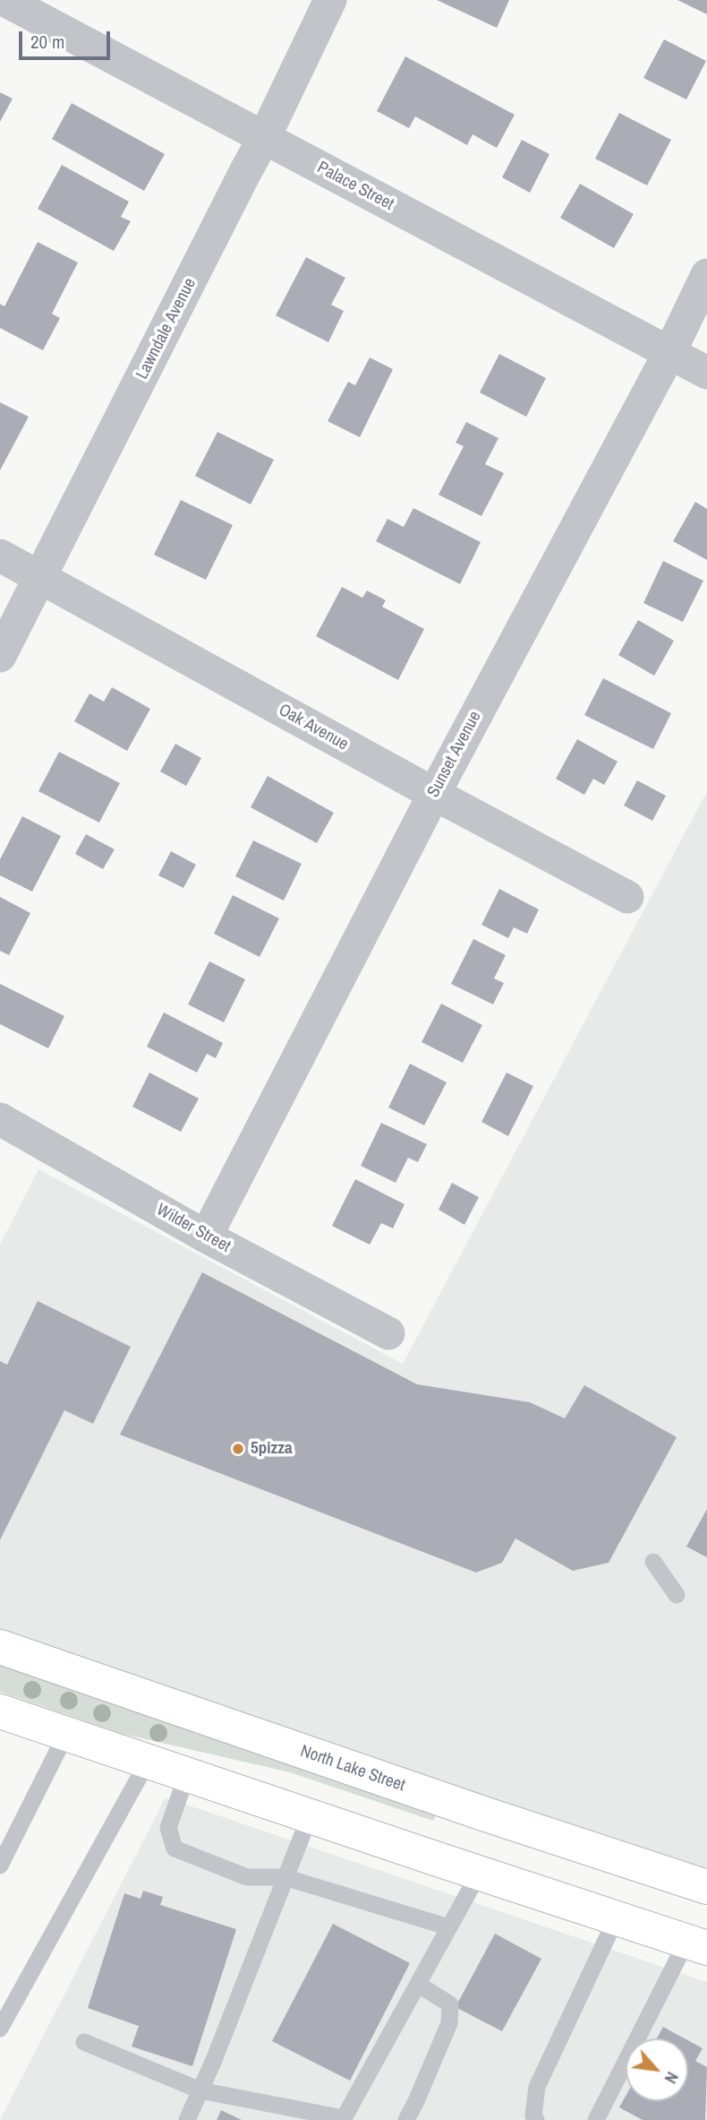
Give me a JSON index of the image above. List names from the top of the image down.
{
  "streets": {
    "main road": ["North Lake Street"],
    "street": [
      "Palace Street",
      "Lawndale Avenue",
      "Oak Avenue",
      "Sunset Avenue",
      "Wilder Street"
    ]
  },
  "crossings": [
    ["Palace Street", "Lawndale Avenue"],
    ["Palace Street", "Sunset Avenue"],
    ["Lawndale Avenue", "Oak Avenue"],
    ["Oak Avenue", "Sunset Avenue"],
    ["Sunset Avenue", "Wilder Street"]
  ],
  "places": ["5pizza"],
  "scale_bar": "20 m",
  "north": "bottom right"
}
